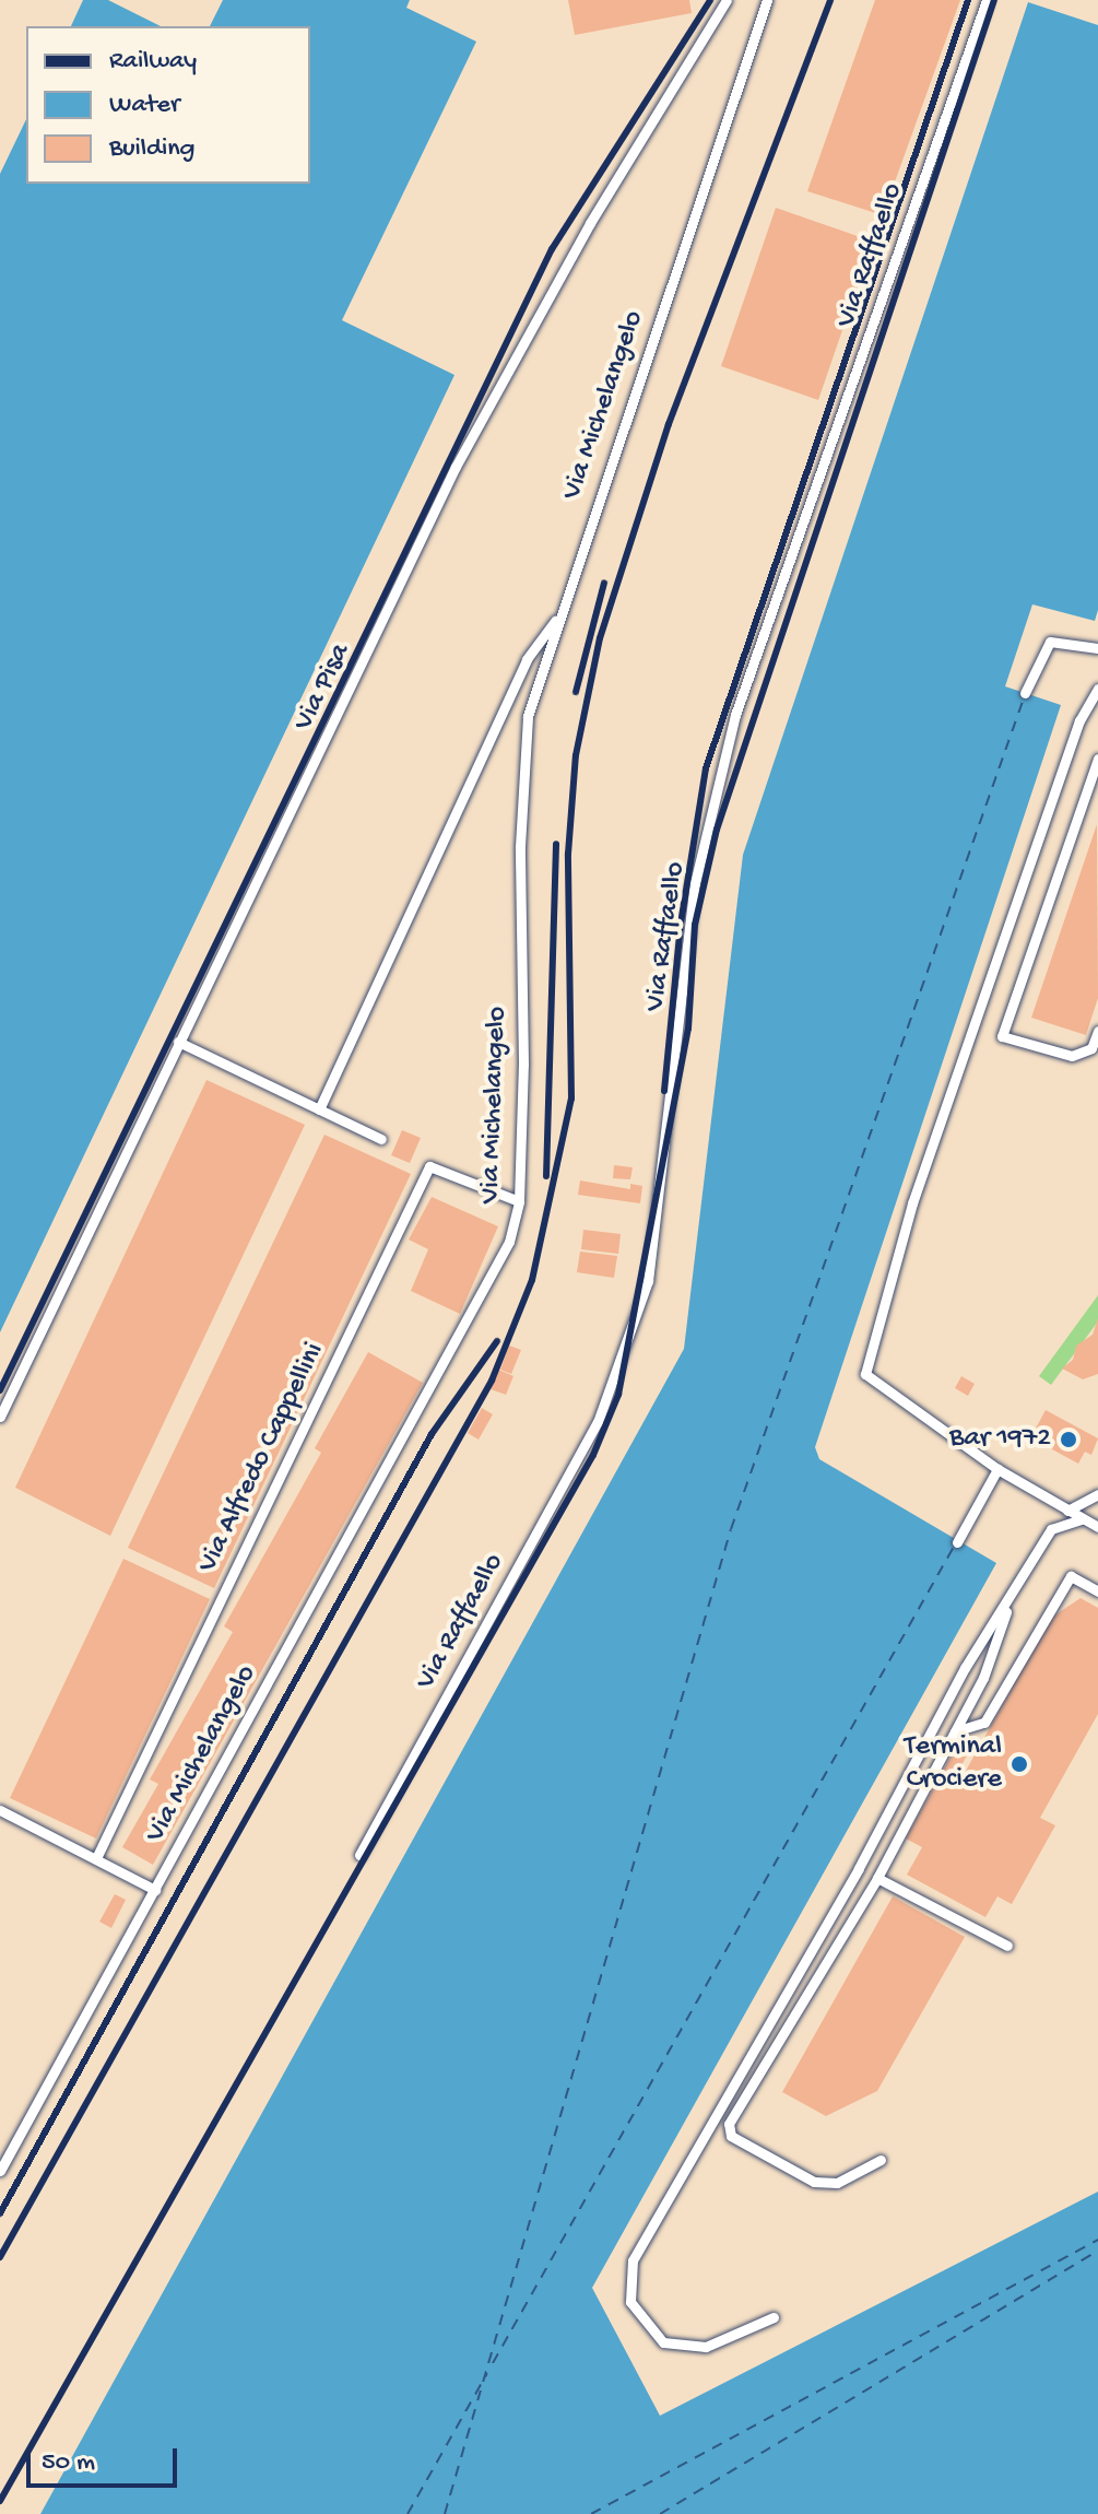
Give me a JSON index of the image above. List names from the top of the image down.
{
  "streets": {
    "lane": [
      "Via Raffaello",
      "Via Michelangelo",
      "Via Pisa",
      "Via Alfredo Cappellini"
    ]
  },
  "crossings": [
    ["Via Michelangelo", "Via Alfredo Cappellini"]
  ],
  "places": ["Bar 1972", "Terminal Crociere"],
  "legend": ["Railway", "Water", "Building"],
  "scale_bar": "50 m"
}
